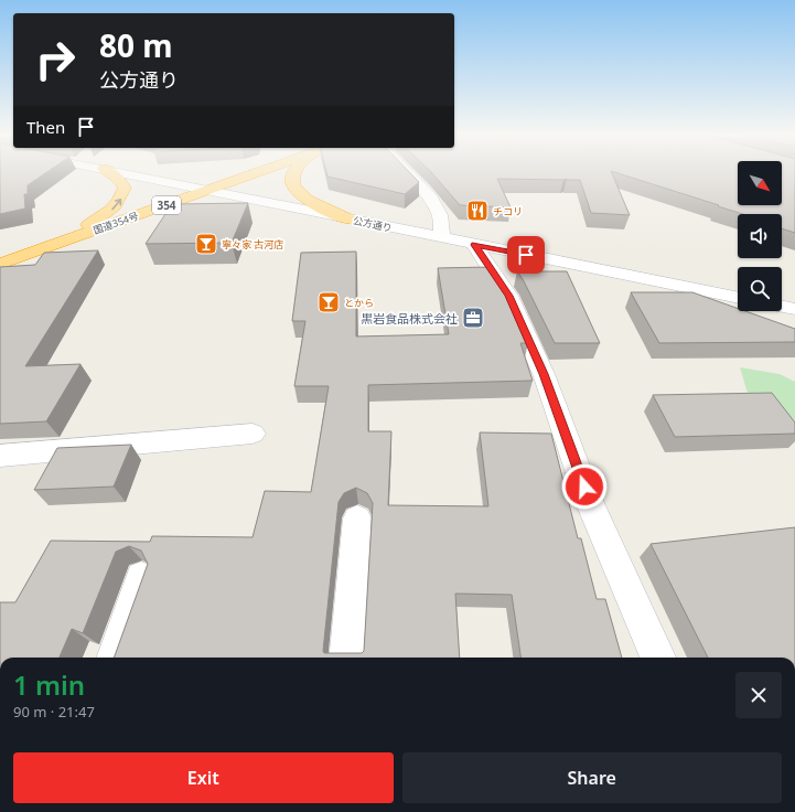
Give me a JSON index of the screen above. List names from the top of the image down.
{
  "streets": {
    "highway": ["354", "国道354号"],
    "street": ["公方通り"]
  },
  "crossings": [
    ["国道354号", "公方通り"]
  ],
  "places": {
    "restaurant": ["チコリ"],
    "bar": ["寧々家 古河店", "とから"],
    "office": ["黒岩食品株式会社"]
  },
  "north": "bottom right",
  "page": {
    "turn": ["80 m", "公方通り"],
    "then": "Then",
    "heading": ["1 min", "90 m · 21:47"],
    "buttons": ["Exit", "Share"]
  }
}
